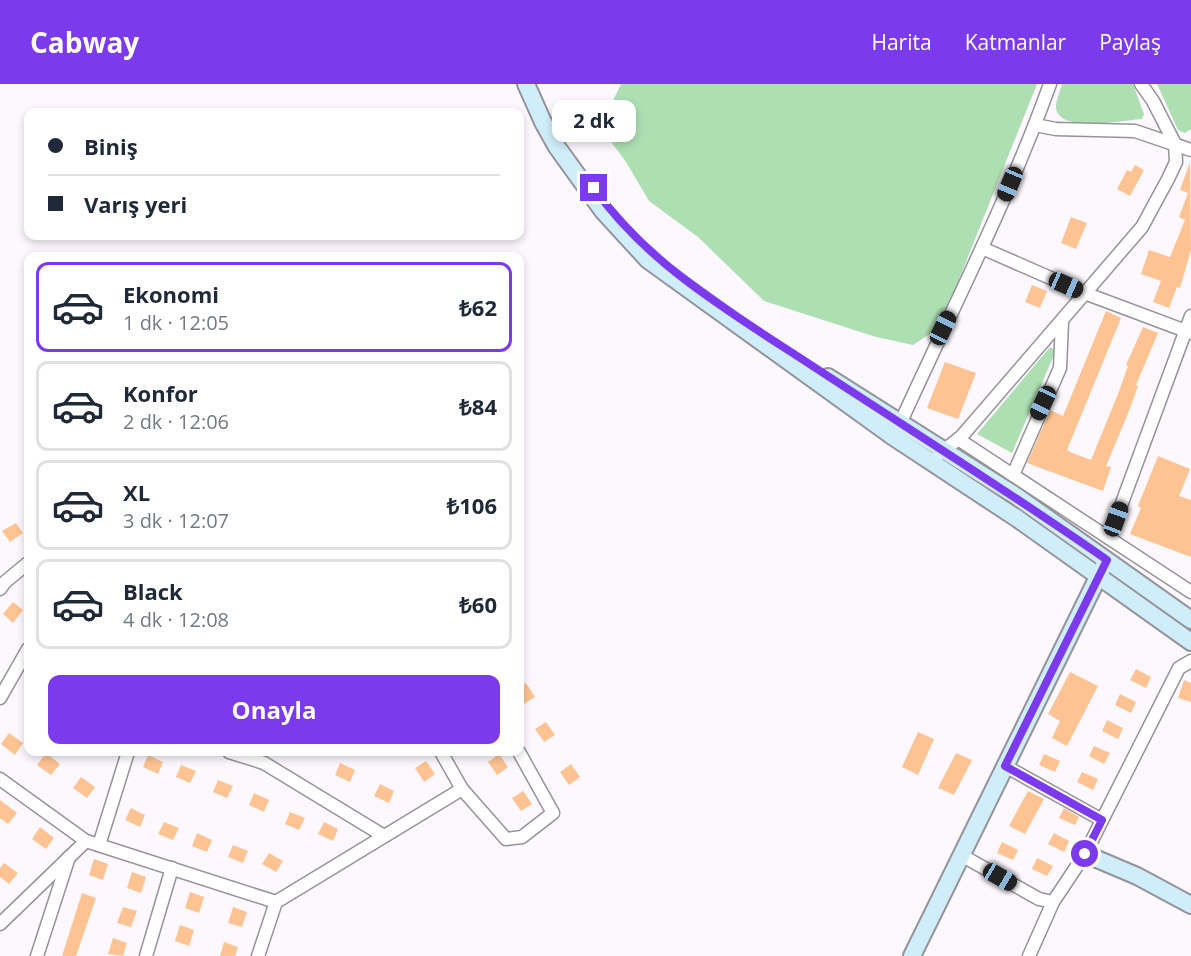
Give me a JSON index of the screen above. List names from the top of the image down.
{
  "page": {
    "header": "Cabway",
    "nav": ["Harita", "Katmanlar", "Paylaş"],
    "bubble": "2 dk",
    "banner": ["Biniş", "Varış yeri"],
    "list": [
      {
        "name": "Ekonomi",
        "note": "1 dk · 12:05",
        "value": "₺62"
      },
      {
        "name": "Konfor",
        "note": "2 dk · 12:06",
        "value": "₺84"
      },
      {
        "name": "XL",
        "note": "3 dk · 12:07",
        "value": "₺106"
      },
      {
        "name": "Black",
        "note": "4 dk · 12:08",
        "value": "₺60"
      }
    ],
    "buttons": "Onayla"
  }
}
